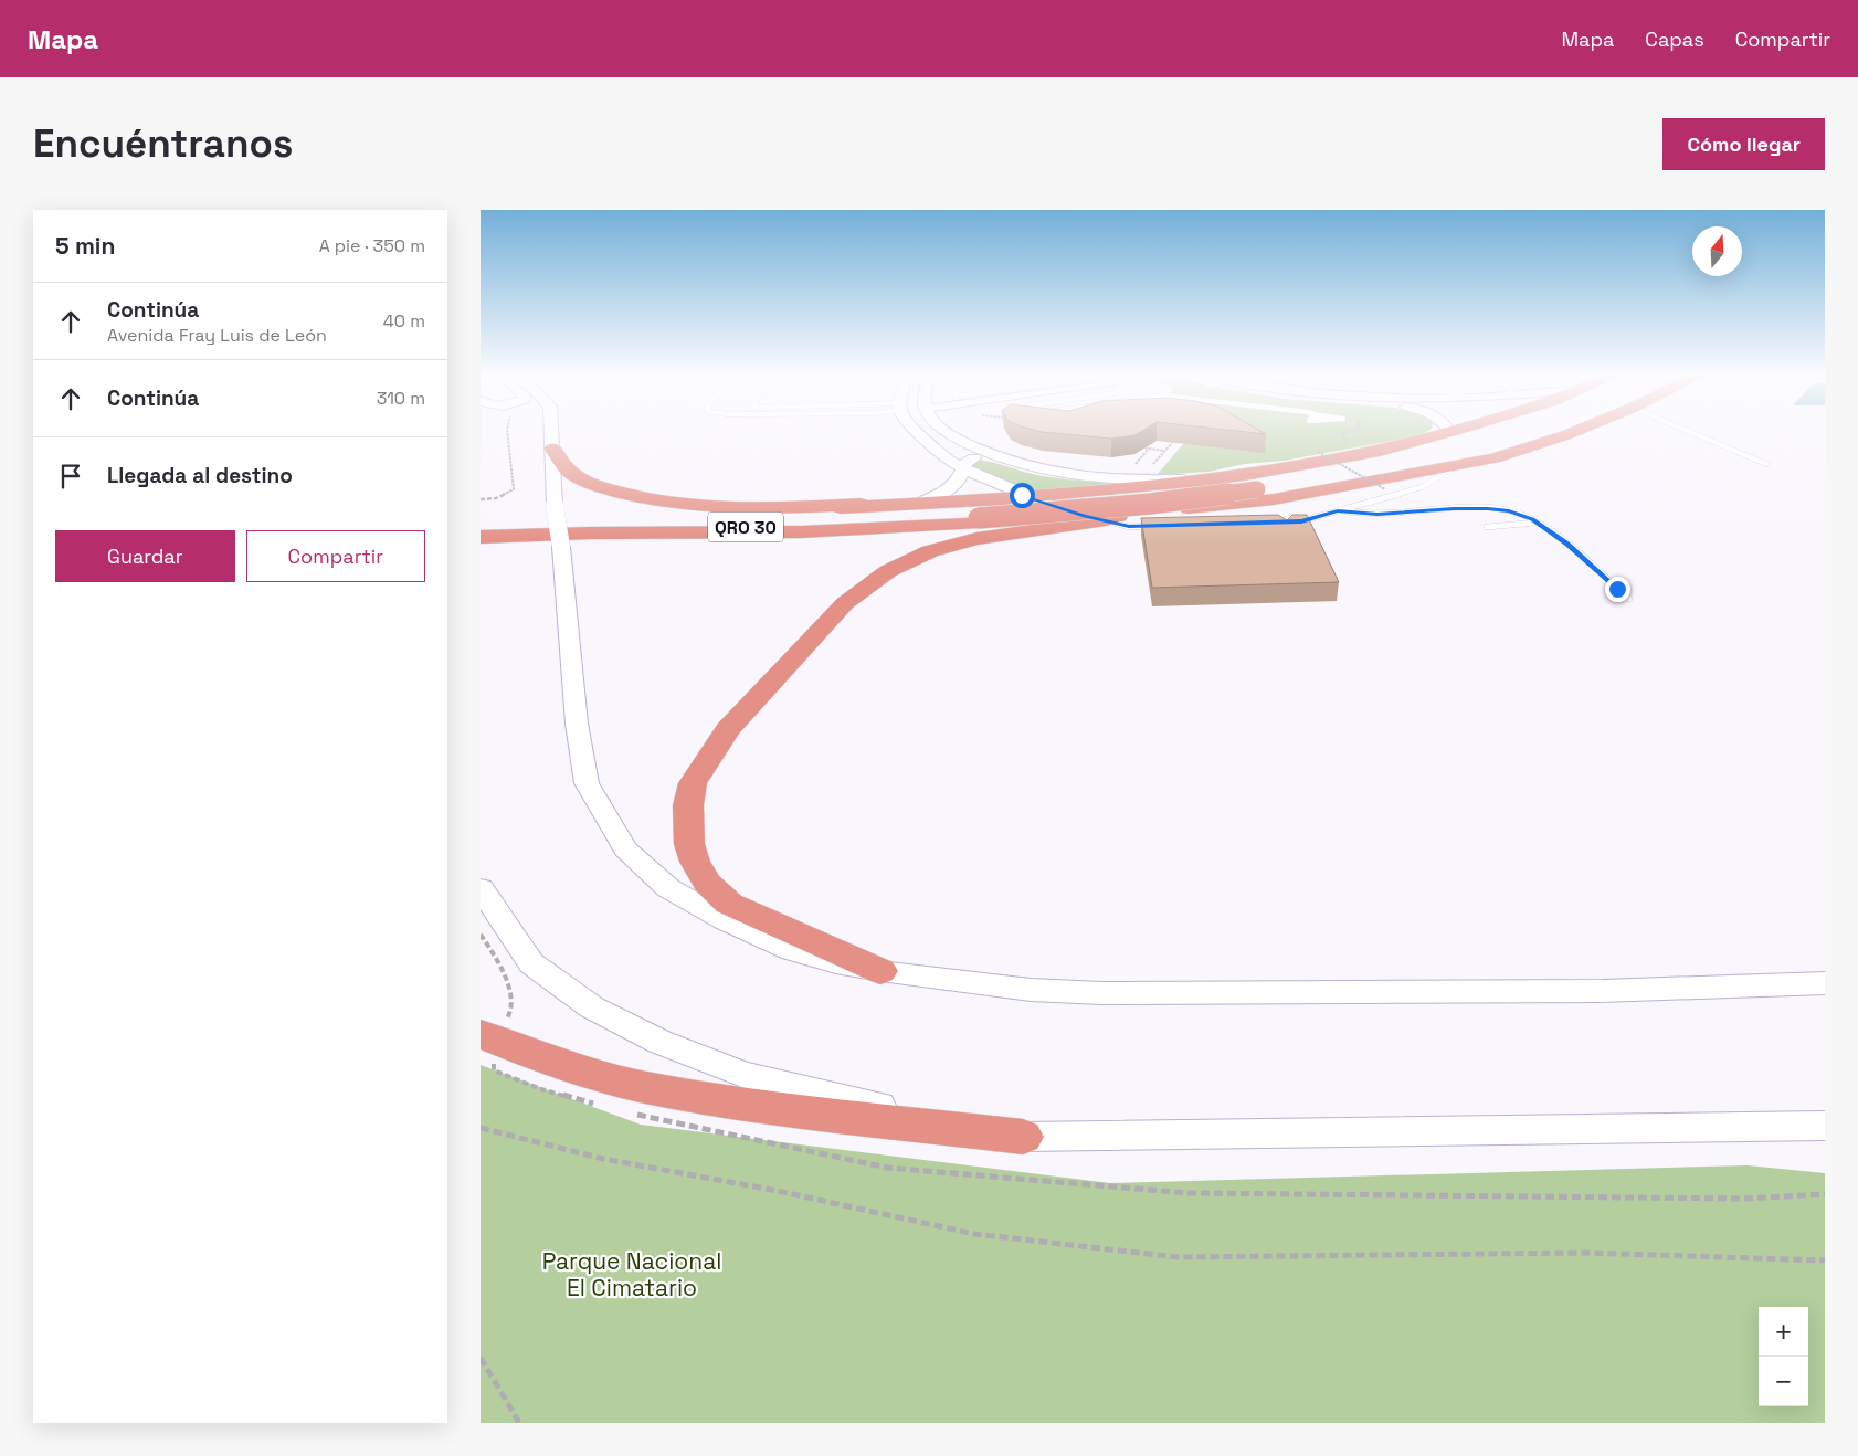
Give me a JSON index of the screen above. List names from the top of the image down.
{
  "streets": {
    "highway": ["QRO 30"]
  },
  "parks": ["Parque Nacional El Cimatario"],
  "north": "top",
  "page": {
    "header": "Mapa",
    "nav": ["Mapa", "Capas", "Compartir"],
    "buttons": [
      "Cómo llegar",
      ["Guardar", "Compartir"]
    ],
    "title": "Encuéntranos",
    "heading": ["5 min", "A pie · 350 m"],
    "list": [
      ["Continúa", "Avenida Fray Luis de León", "40 m"],
      ["Continúa", "310 m"],
      "Llegada al destino"
    ],
    "map_buttons": ["+", "−"]
  }
}
